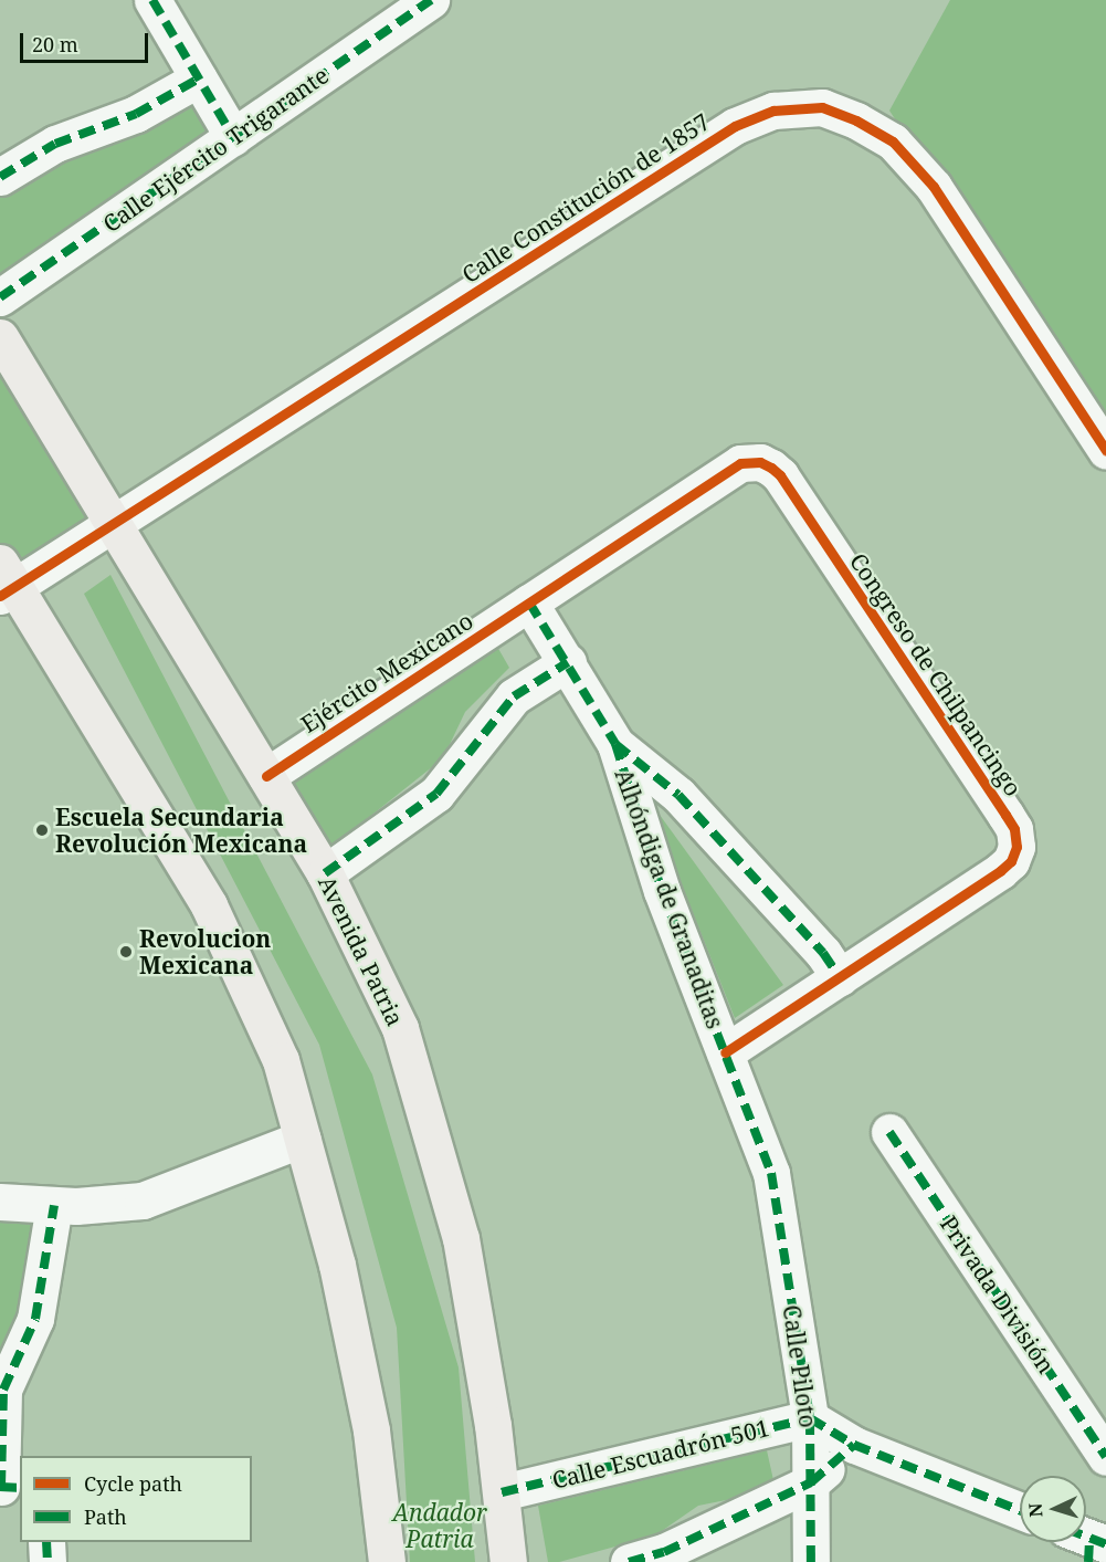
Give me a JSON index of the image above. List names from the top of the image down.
{
  "streets": {
    "street": [
      "Calle Ejército Trigarante",
      "Calle Constitución de 1857",
      "Ejército Mexicano",
      "Congreso de Chilpancingo",
      "Alhóndiga de Granaditas",
      "Avenida Patria",
      "Privada División",
      "Calle Piloto",
      "Calle Escuadrón 501"
    ]
  },
  "crossings": [
    ["Calle Constitución de 1857", "Avenida Patria"],
    ["Ejército Mexicano", "Congreso de Chilpancingo"],
    ["Ejército Mexicano", "Alhóndiga de Granaditas"],
    ["Ejército Mexicano", "Avenida Patria"],
    ["Congreso de Chilpancingo", "Alhóndiga de Granaditas"],
    ["Alhóndiga de Granaditas", "Calle Piloto"],
    ["Avenida Patria", "Calle Escuadrón 501"],
    ["Calle Piloto", "Calle Escuadrón 501"]
  ],
  "parks": ["Andador Patria"],
  "places": ["Escuela Secundaria Revolución Mexicana", "Revolucion Mexicana"],
  "legend": ["Cycle path", "Path"],
  "scale_bar": "20 m",
  "north": "left"
}
